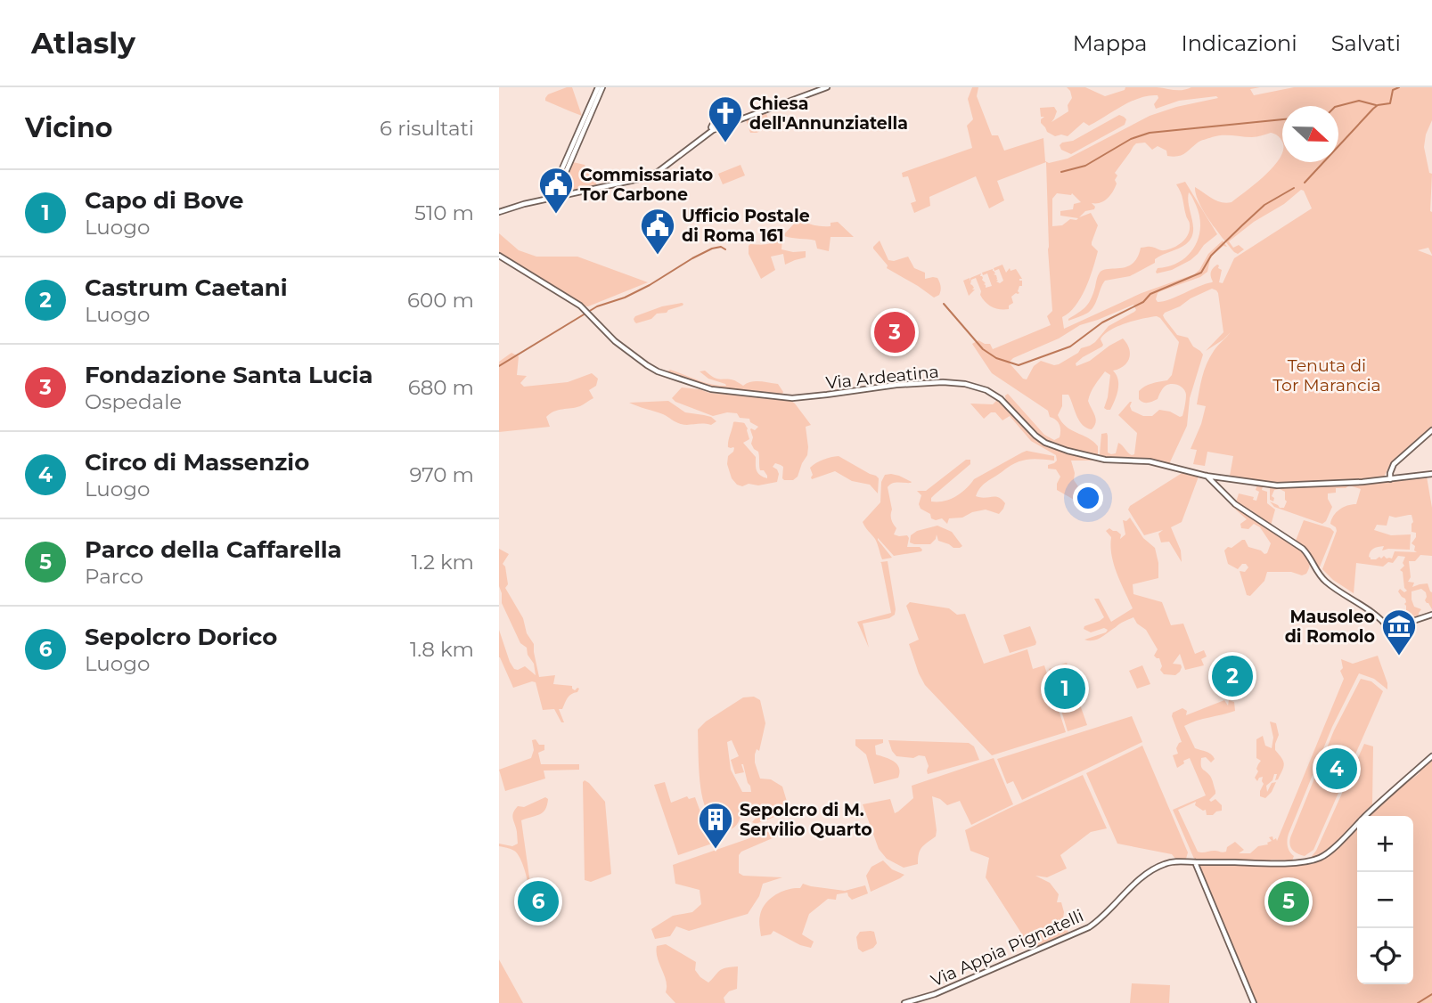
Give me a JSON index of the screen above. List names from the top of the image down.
{
  "streets": {
    "main road": ["Via Ardeatina", "Via Appia Pignatelli"]
  },
  "parks": ["Tenuta di Tor Marancia"],
  "places": {
    "church": ["Chiesa dell'Annunziatella"],
    "public building": ["Commissariato Tor Carbone", "Ufficio Postale di Roma 161"],
    "museum": ["Mausoleo di Romolo"],
    "building": ["Sepolcro di M. Servilio Quarto"]
  },
  "north": "right",
  "page": {
    "header": "Atlasly",
    "nav": ["Mappa", "Indicazioni", "Salvati"],
    "heading": ["Vicino", "6 risultati"],
    "list": [
      {
        "mark": "1",
        "name": "Capo di Bove",
        "note": "Luogo",
        "value": "510 m"
      },
      {
        "mark": "2",
        "name": "Castrum Caetani",
        "note": "Luogo",
        "value": "600 m"
      },
      {
        "mark": "3",
        "name": "Fondazione Santa Lucia",
        "note": "Ospedale",
        "value": "680 m"
      },
      {
        "mark": "4",
        "name": "Circo di Massenzio",
        "note": "Luogo",
        "value": "970 m"
      },
      {
        "mark": "5",
        "name": "Parco della Caffarella",
        "note": "Parco",
        "value": "1.2 km"
      },
      {
        "mark": "6",
        "name": "Sepolcro Dorico",
        "note": "Luogo",
        "value": "1.8 km"
      }
    ],
    "pins": [
      "3",
      "2",
      "1",
      "4",
      "5",
      "6"
    ],
    "map_buttons": ["+", "−"]
  }
}
